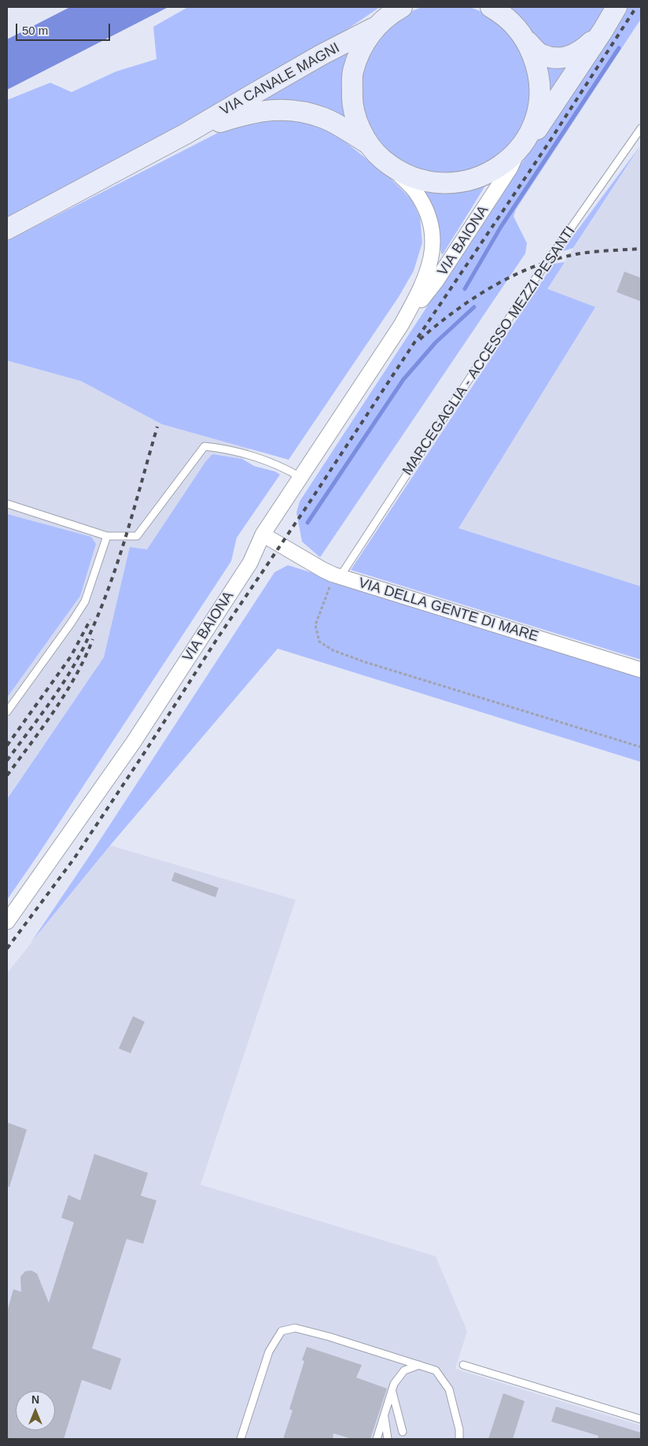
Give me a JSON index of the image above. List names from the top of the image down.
{
  "streets": {
    "main road": ["VIA CANALE MAGNI", "VIA BAIONA"],
    "street": ["VIA DELLA GENTE DI MARE"],
    "lane": ["MARCEGAGLIA - ACCESSO MEZZI PESANTI"]
  },
  "crossings": [
    ["VIA BAIONA", "VIA DELLA GENTE DI MARE"],
    ["MARCEGAGLIA - ACCESSO MEZZI PESANTI", "VIA DELLA GENTE DI MARE"]
  ],
  "scale_bar": "50 m",
  "north": "top"
}
